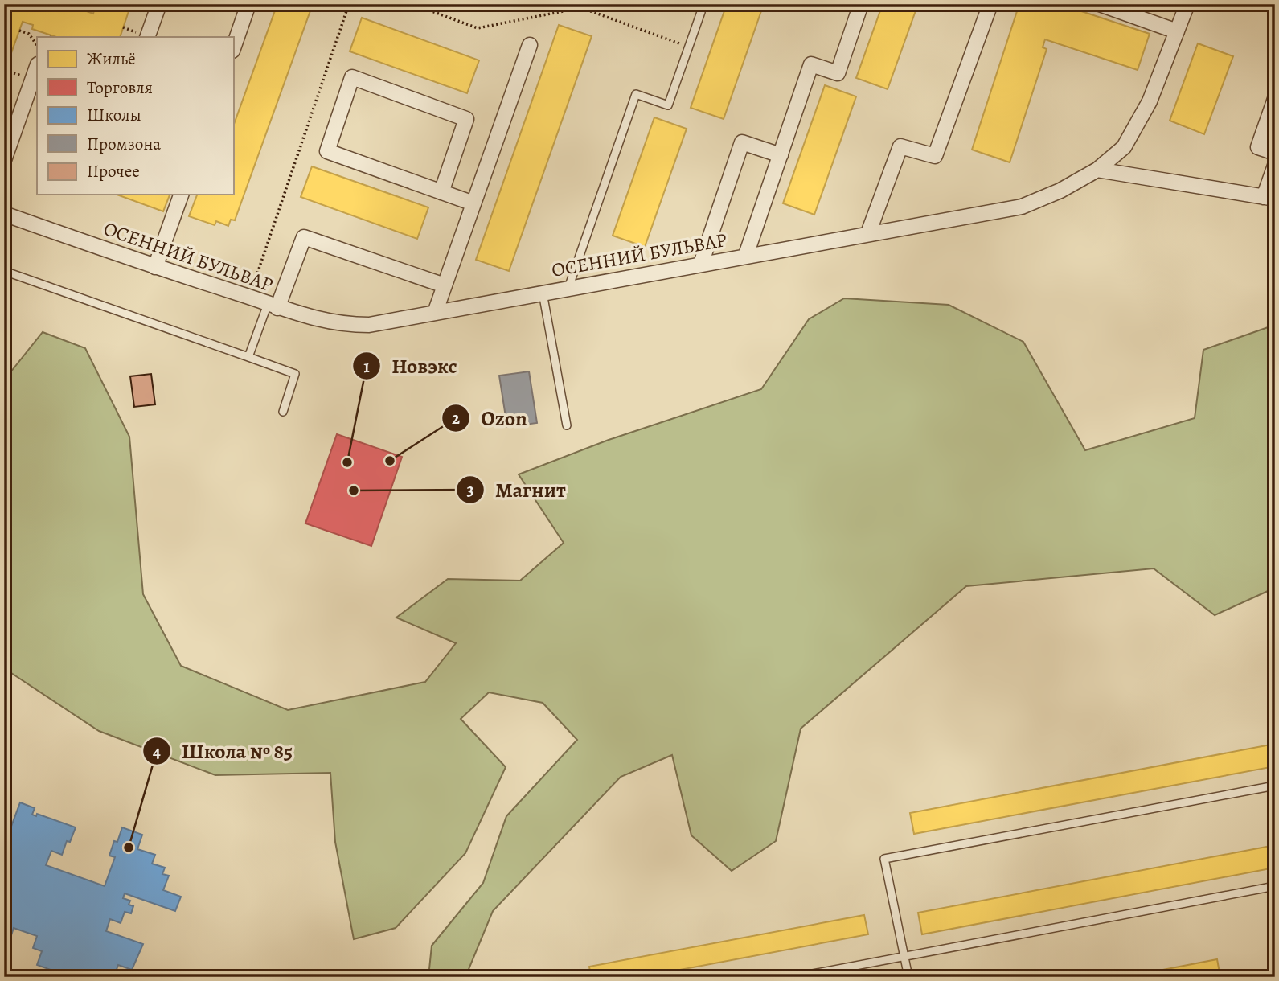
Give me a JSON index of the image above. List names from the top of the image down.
{
  "streets": {
    "street": ["ОСЕННИЙ БУЛЬВАР"]
  },
  "places": [
    "Ozon",
    "Новэкс",
    "Магнит",
    "Школа № 85"
  ],
  "legend": [
    "Жильё",
    "Торговля",
    "Школы",
    "Промзона",
    "Прочее"
  ]
}
